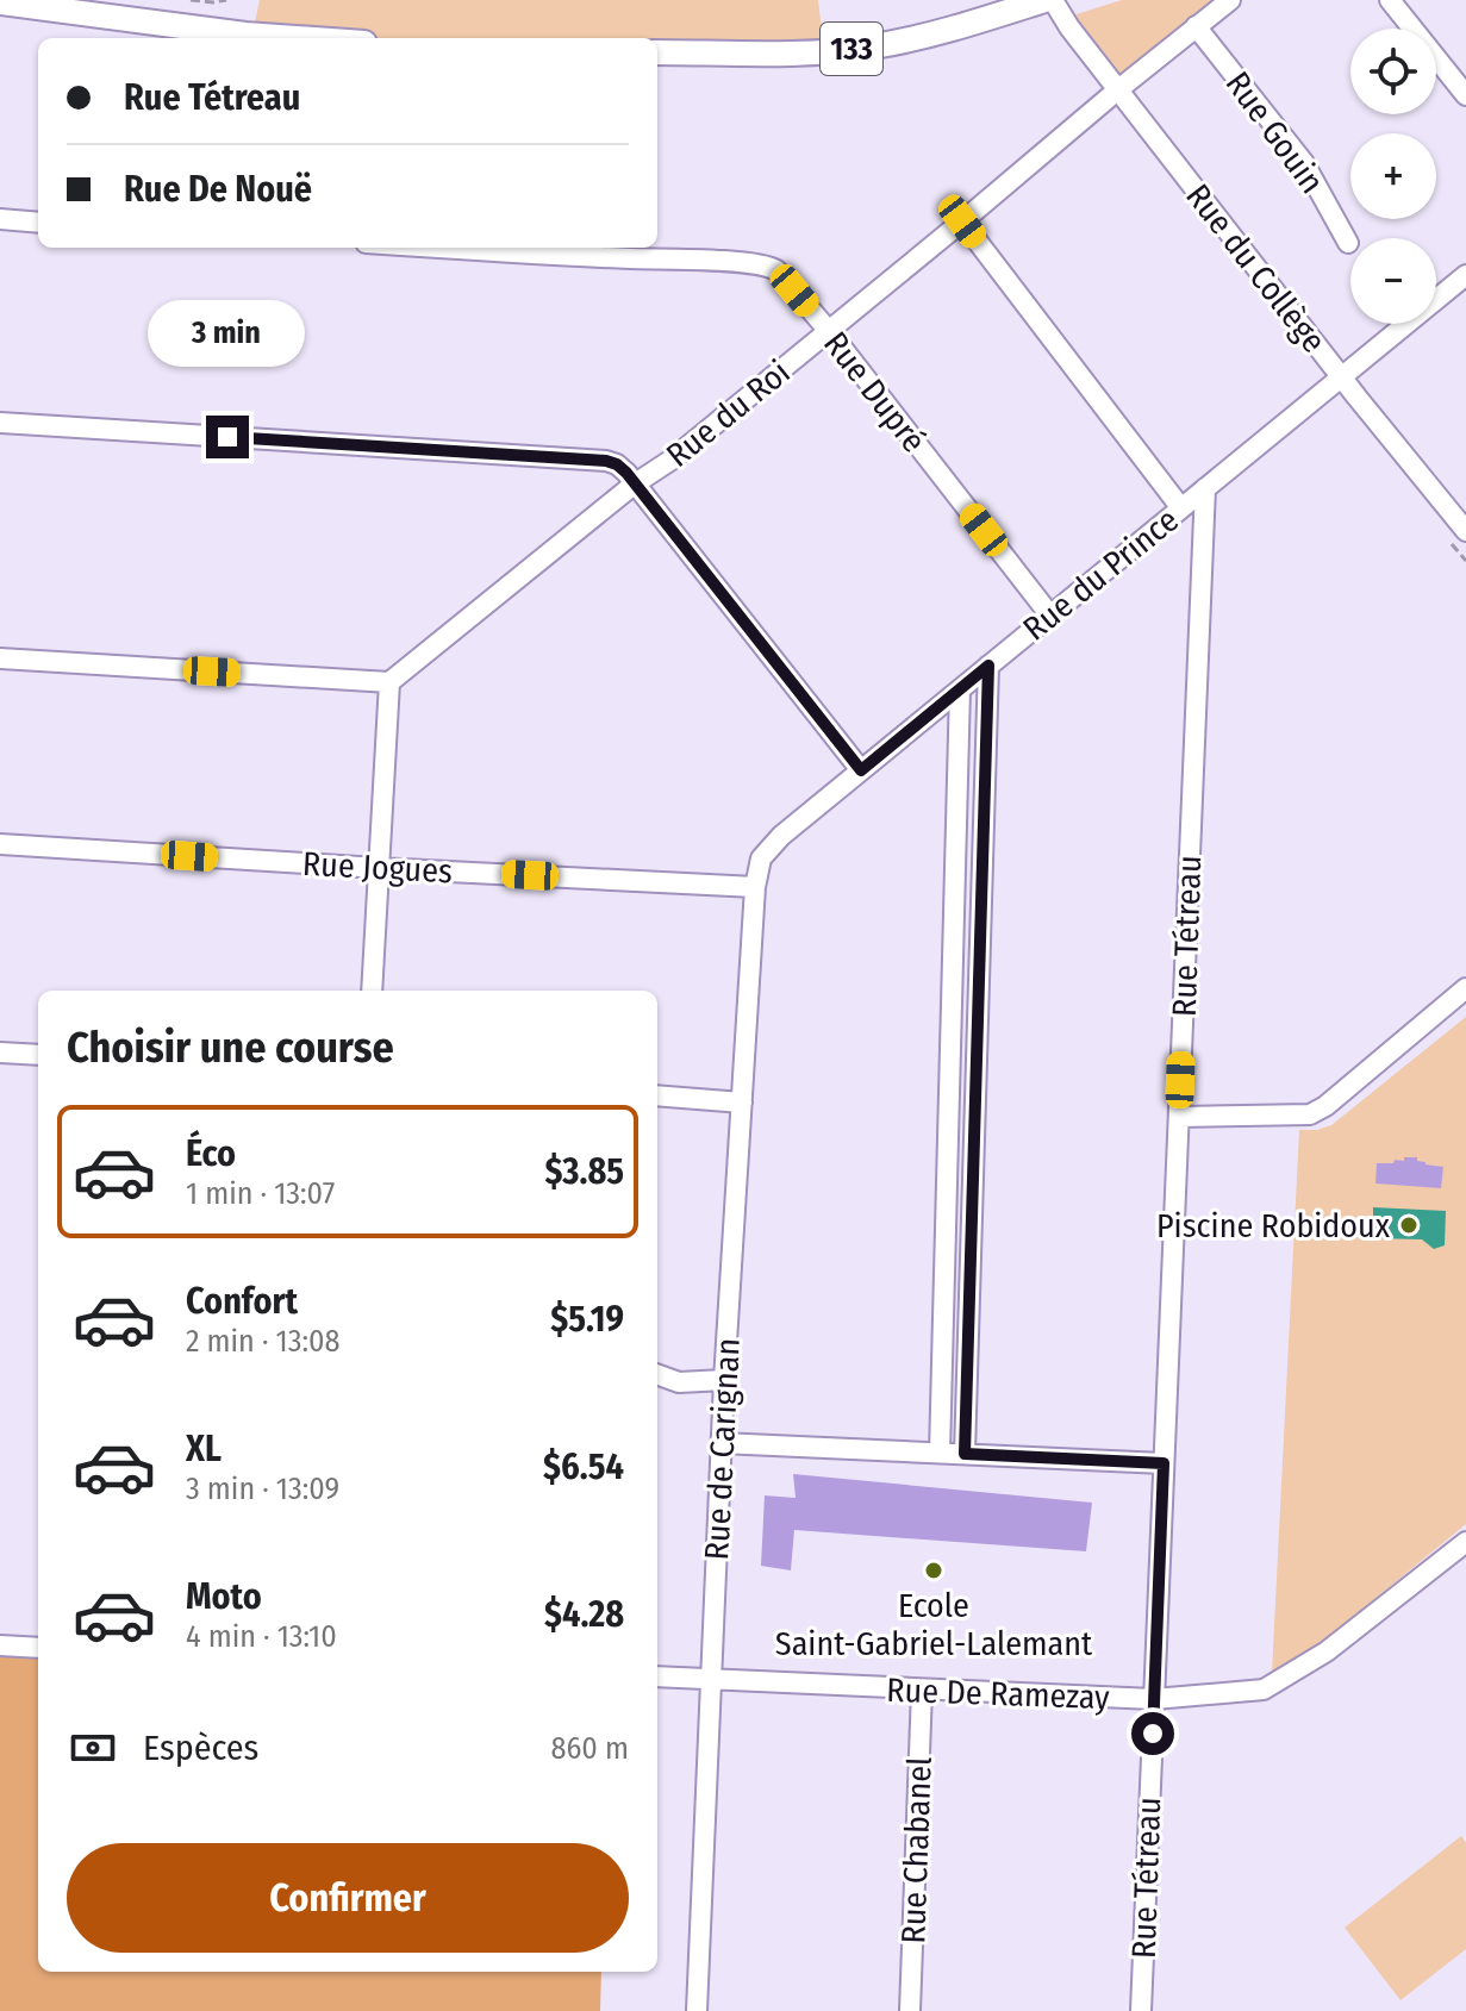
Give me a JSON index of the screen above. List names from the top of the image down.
{
  "streets": {
    "main road": ["133"],
    "street": [
      "Rue Gouin",
      "Rue du Collège",
      "Rue Dupré",
      "Rue du Roi",
      "Rue du Prince",
      "Rue Jogues",
      "Rue Tétreau",
      "Rue de Carignan",
      "Rue De Ramezay",
      "Rue Chabanel"
    ]
  },
  "crossings": [
    ["Rue Gouin", "Rue du Roi"],
    ["Rue du Collège", "Rue du Roi"],
    ["Rue du Collège", "Rue du Prince"],
    ["Rue Dupré", "Rue du Roi"],
    ["Rue Dupré", "Rue du Prince"],
    ["Rue du Prince", "Rue Jogues"],
    ["Rue du Prince", "Rue Tétreau"],
    ["Rue du Prince", "Rue de Carignan"],
    ["Rue Jogues", "Rue de Carignan"],
    ["Rue Tétreau", "Rue De Ramezay"],
    ["Rue de Carignan", "Rue De Ramezay"],
    ["Rue De Ramezay", "Rue Chabanel"]
  ],
  "places": ["Piscine Robidoux", "Ecole Saint-Gabriel-Lalemant"],
  "page": {
    "map_buttons": ["+", "−"],
    "banner": ["Rue Tétreau", "Rue De Nouë"],
    "bubble": "3 min",
    "heading": "Choisir une course",
    "list": [
      {
        "name": "Éco",
        "note": "1 min · 13:07",
        "value": "$3.85"
      },
      {
        "name": "Confort",
        "note": "2 min · 13:08",
        "value": "$5.19"
      },
      {
        "name": "XL",
        "note": "3 min · 13:09",
        "value": "$6.54"
      },
      {
        "name": "Moto",
        "note": "4 min · 13:10",
        "value": "$4.28"
      }
    ],
    "pay": ["Espèces", "860 m"],
    "buttons": "Confirmer"
  }
}
